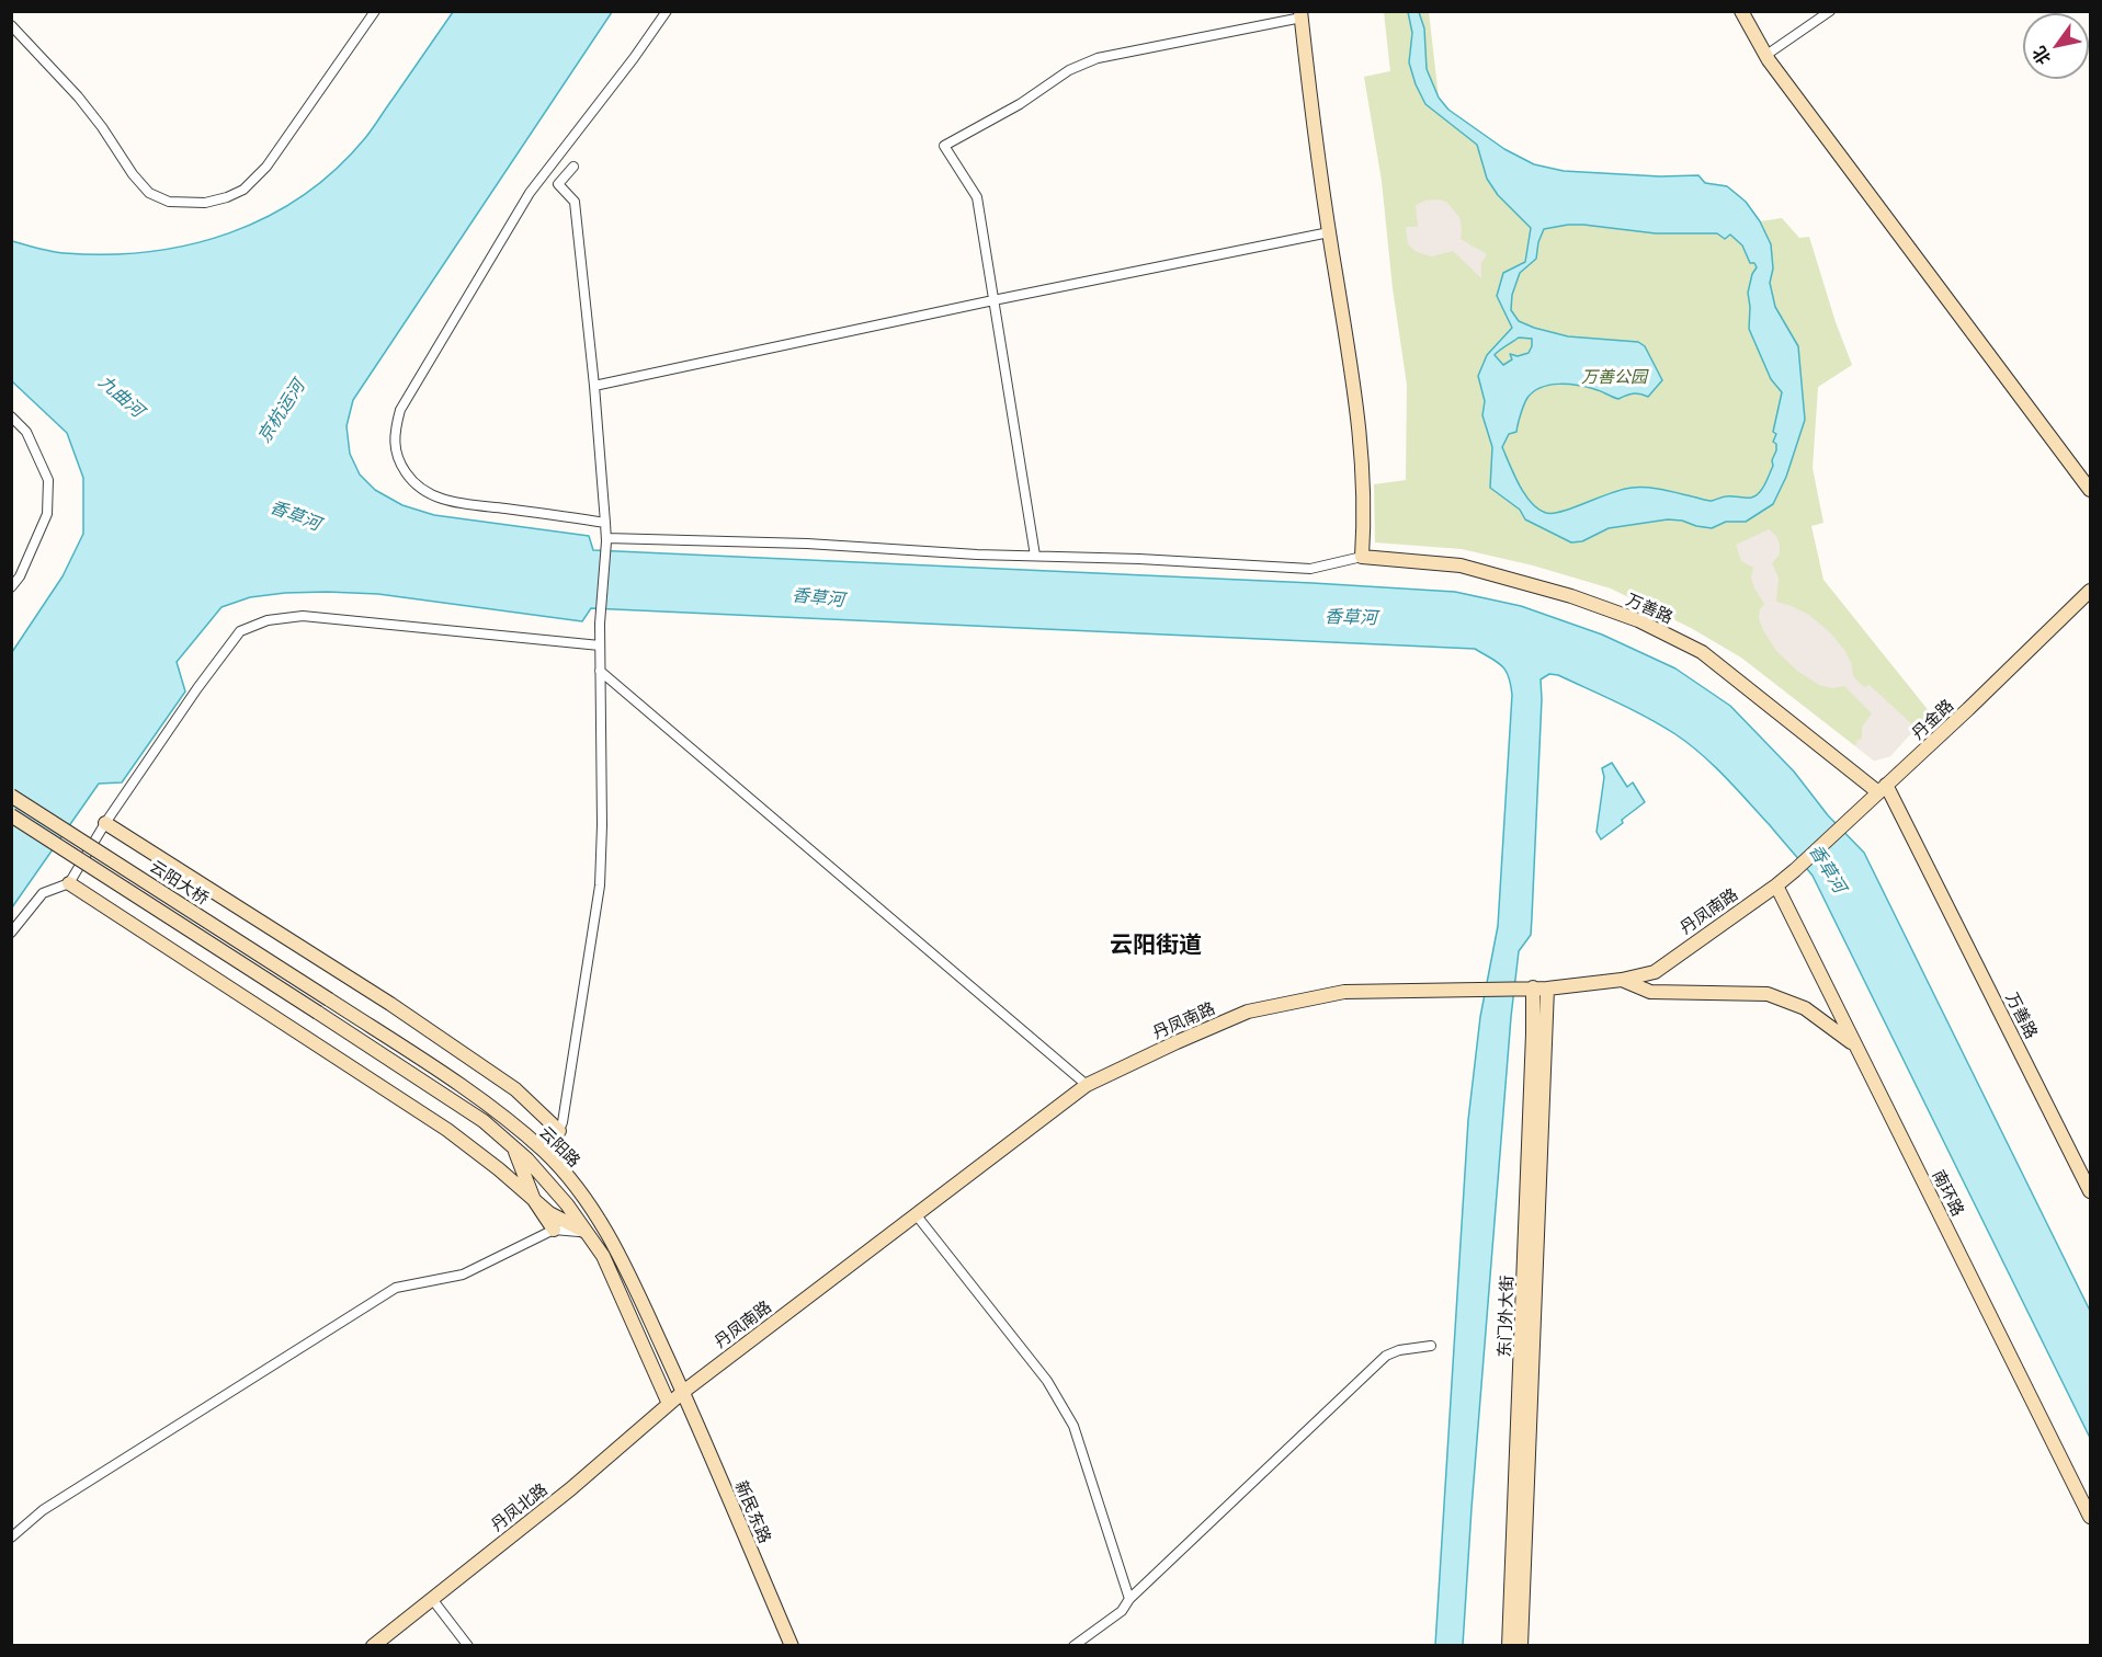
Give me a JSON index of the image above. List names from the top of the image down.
{
  "streets": {
    "street": [
      "万善路",
      "丹金路",
      "云阳大桥",
      "丹凤南路",
      "云阳路",
      "南环路",
      "东门外大街",
      "丹凤北路",
      "新民东路"
    ]
  },
  "crossings": [
    ["万善路", "丹金路"],
    ["丹金路", "丹凤南路"],
    ["云阳大桥", "云阳路"],
    ["丹凤南路", "云阳路"],
    ["丹凤南路", "南环路"],
    ["丹凤南路", "东门外大街"],
    ["丹凤南路", "丹凤北路"],
    ["丹凤南路", "新民东路"],
    ["云阳路", "丹凤北路"],
    ["云阳路", "新民东路"],
    ["丹凤北路", "新民东路"]
  ],
  "districts": ["云阳街道"],
  "water": ["九曲河", "京杭运河", "香草河"],
  "parks": ["万善公园"],
  "north": "bottom left"
}
